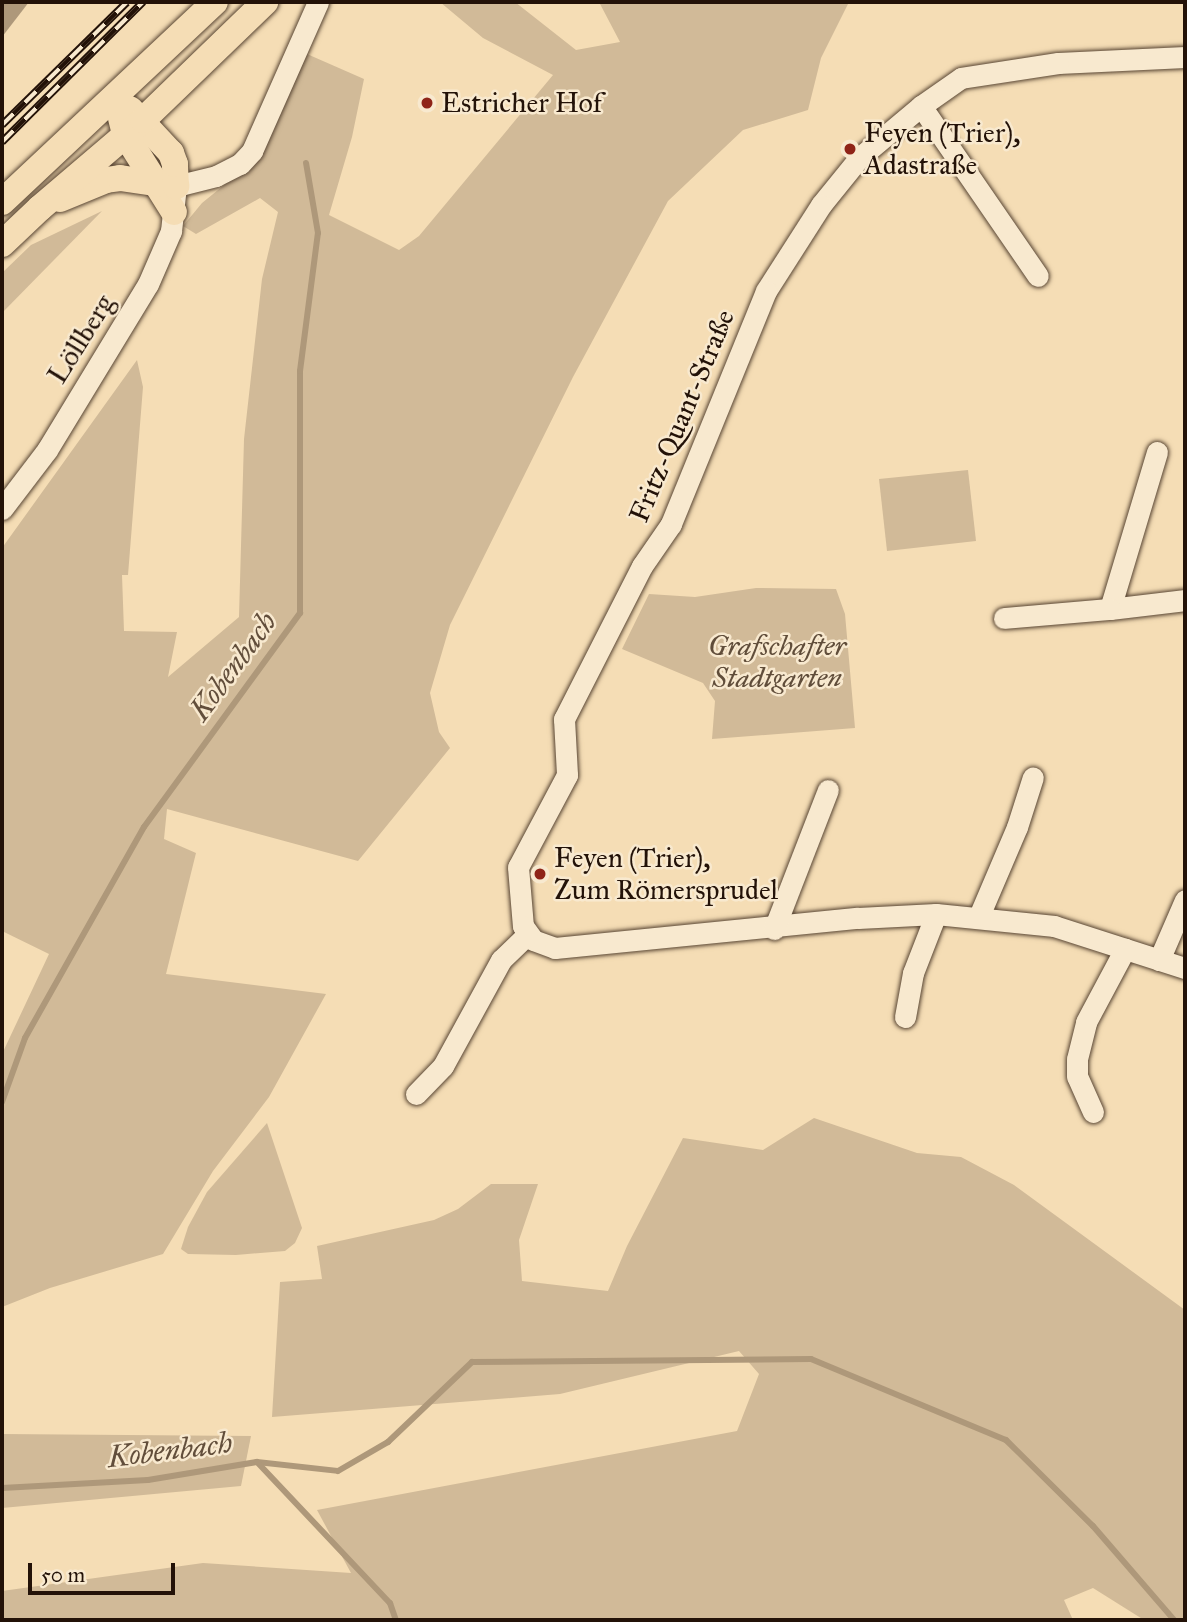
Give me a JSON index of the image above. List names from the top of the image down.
{
  "streets": {
    "street": ["Löllberg", "Fritz-Quant-Straße"]
  },
  "water": ["Kobenbach"],
  "parks": ["Grafschafter Stadtgarten"],
  "places": ["Estricher Hof", "Feyen (Trier), Adastraße", "Feyen (Trier), Zum Römersprudel"],
  "scale_bar": "50 m"
}
